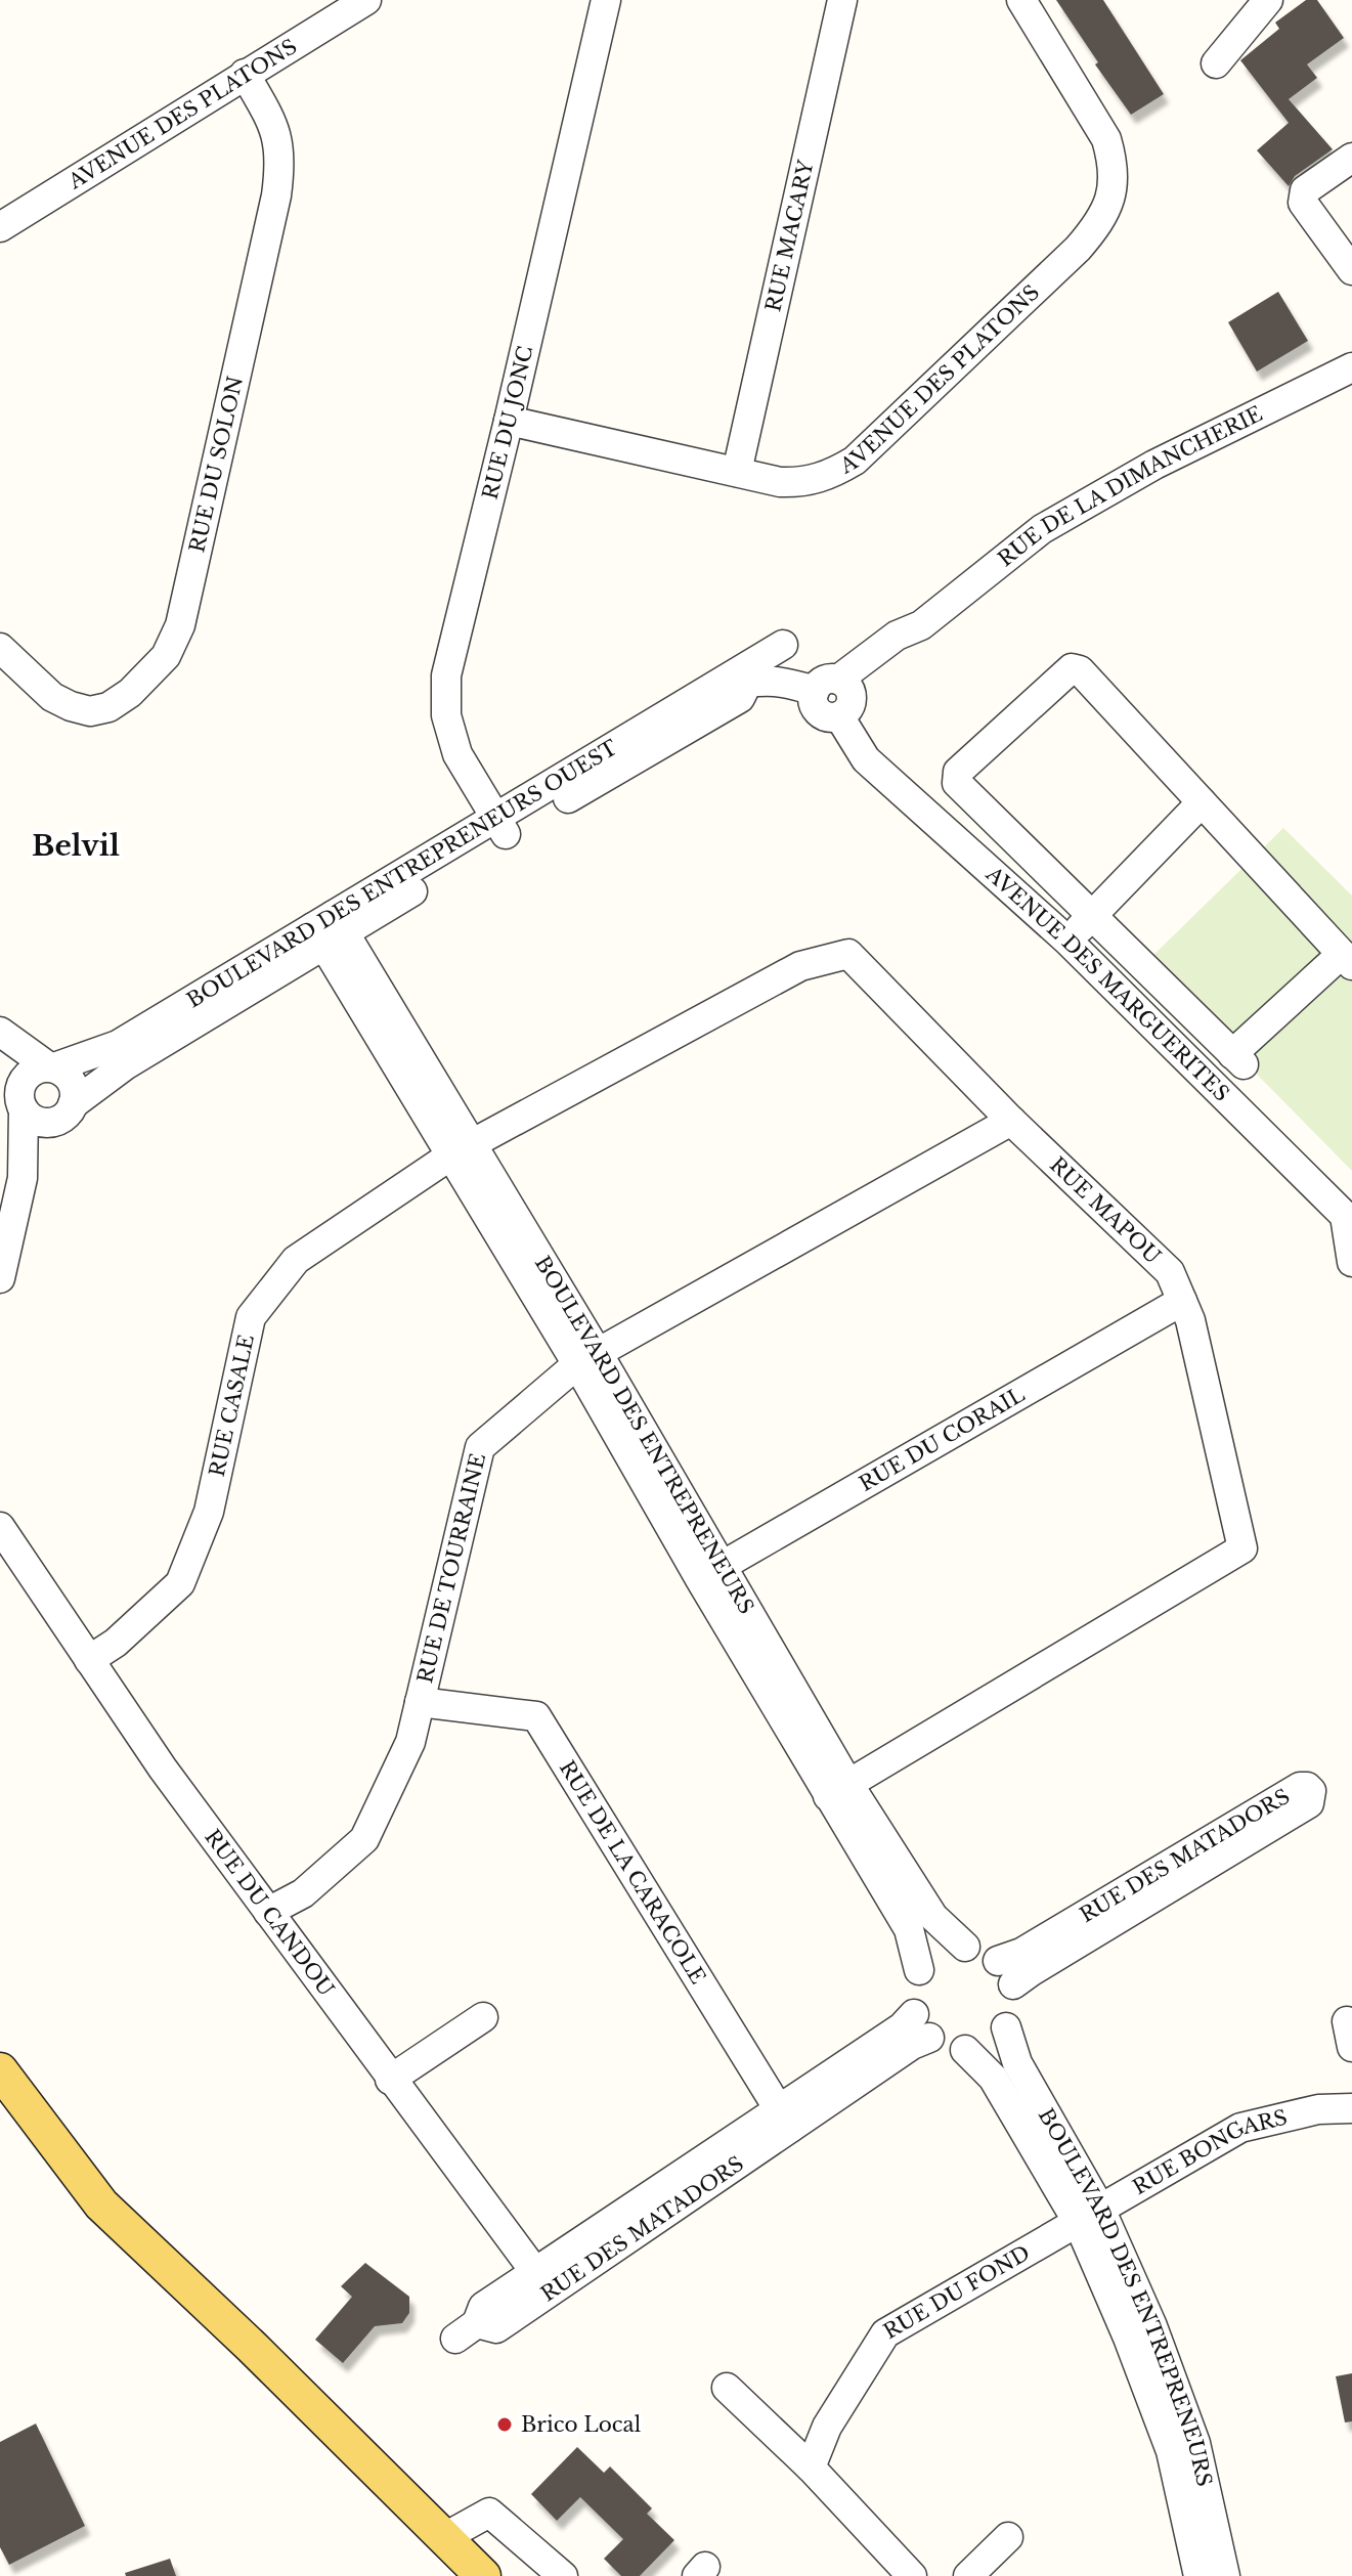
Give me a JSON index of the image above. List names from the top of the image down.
{
  "streets": {
    "street": [
      "AVENUE DES PLATONS",
      "RUE MACARY",
      "RUE DU JONC",
      "RUE DU SOLON",
      "RUE DE LA DIMANCHERIE",
      "BOULEVARD DES ENTREPRENEURS OUEST",
      "AVENUE DES MARGUERITES",
      "RUE MAPOU",
      "RUE CASALE",
      "BOULEVARD DES ENTREPRENEURS",
      "RUE DU CORAIL",
      "RUE DE TOURRAINE",
      "RUE DES MATADORS",
      "RUE DE LA CARACOLE",
      "RUE DU CANDOU",
      "RUE BONGARS",
      "RUE DU FOND"
    ]
  },
  "crossings": [
    ["AVENUE DES PLATONS", "RUE MACARY"],
    ["AVENUE DES PLATONS", "RUE DU JONC"],
    ["AVENUE DES PLATONS", "RUE DU SOLON"],
    ["RUE DU JONC", "BOULEVARD DES ENTREPRENEURS OUEST"],
    ["RUE DE LA DIMANCHERIE", "AVENUE DES MARGUERITES"],
    ["BOULEVARD DES ENTREPRENEURS OUEST", "BOULEVARD DES ENTREPRENEURS"],
    ["RUE MAPOU", "RUE CASALE"],
    ["RUE MAPOU", "BOULEVARD DES ENTREPRENEURS"],
    ["RUE MAPOU", "RUE DU CORAIL"],
    ["RUE MAPOU", "RUE DE TOURRAINE"],
    ["RUE CASALE", "BOULEVARD DES ENTREPRENEURS"],
    ["RUE CASALE", "RUE DU CANDOU"],
    ["BOULEVARD DES ENTREPRENEURS", "RUE DU CORAIL"],
    ["BOULEVARD DES ENTREPRENEURS", "RUE DE TOURRAINE"],
    ["BOULEVARD DES ENTREPRENEURS", "RUE DES MATADORS"],
    ["BOULEVARD DES ENTREPRENEURS", "RUE BONGARS"],
    ["BOULEVARD DES ENTREPRENEURS", "RUE DU FOND"],
    ["RUE DE TOURRAINE", "RUE DE LA CARACOLE"],
    ["RUE DE TOURRAINE", "RUE DU CANDOU"],
    ["RUE DES MATADORS", "RUE DE LA CARACOLE"],
    ["RUE DES MATADORS", "RUE DU CANDOU"],
    ["RUE BONGARS", "RUE DU FOND"]
  ],
  "districts": ["Belvil"],
  "places": ["Brico Local"]
}
